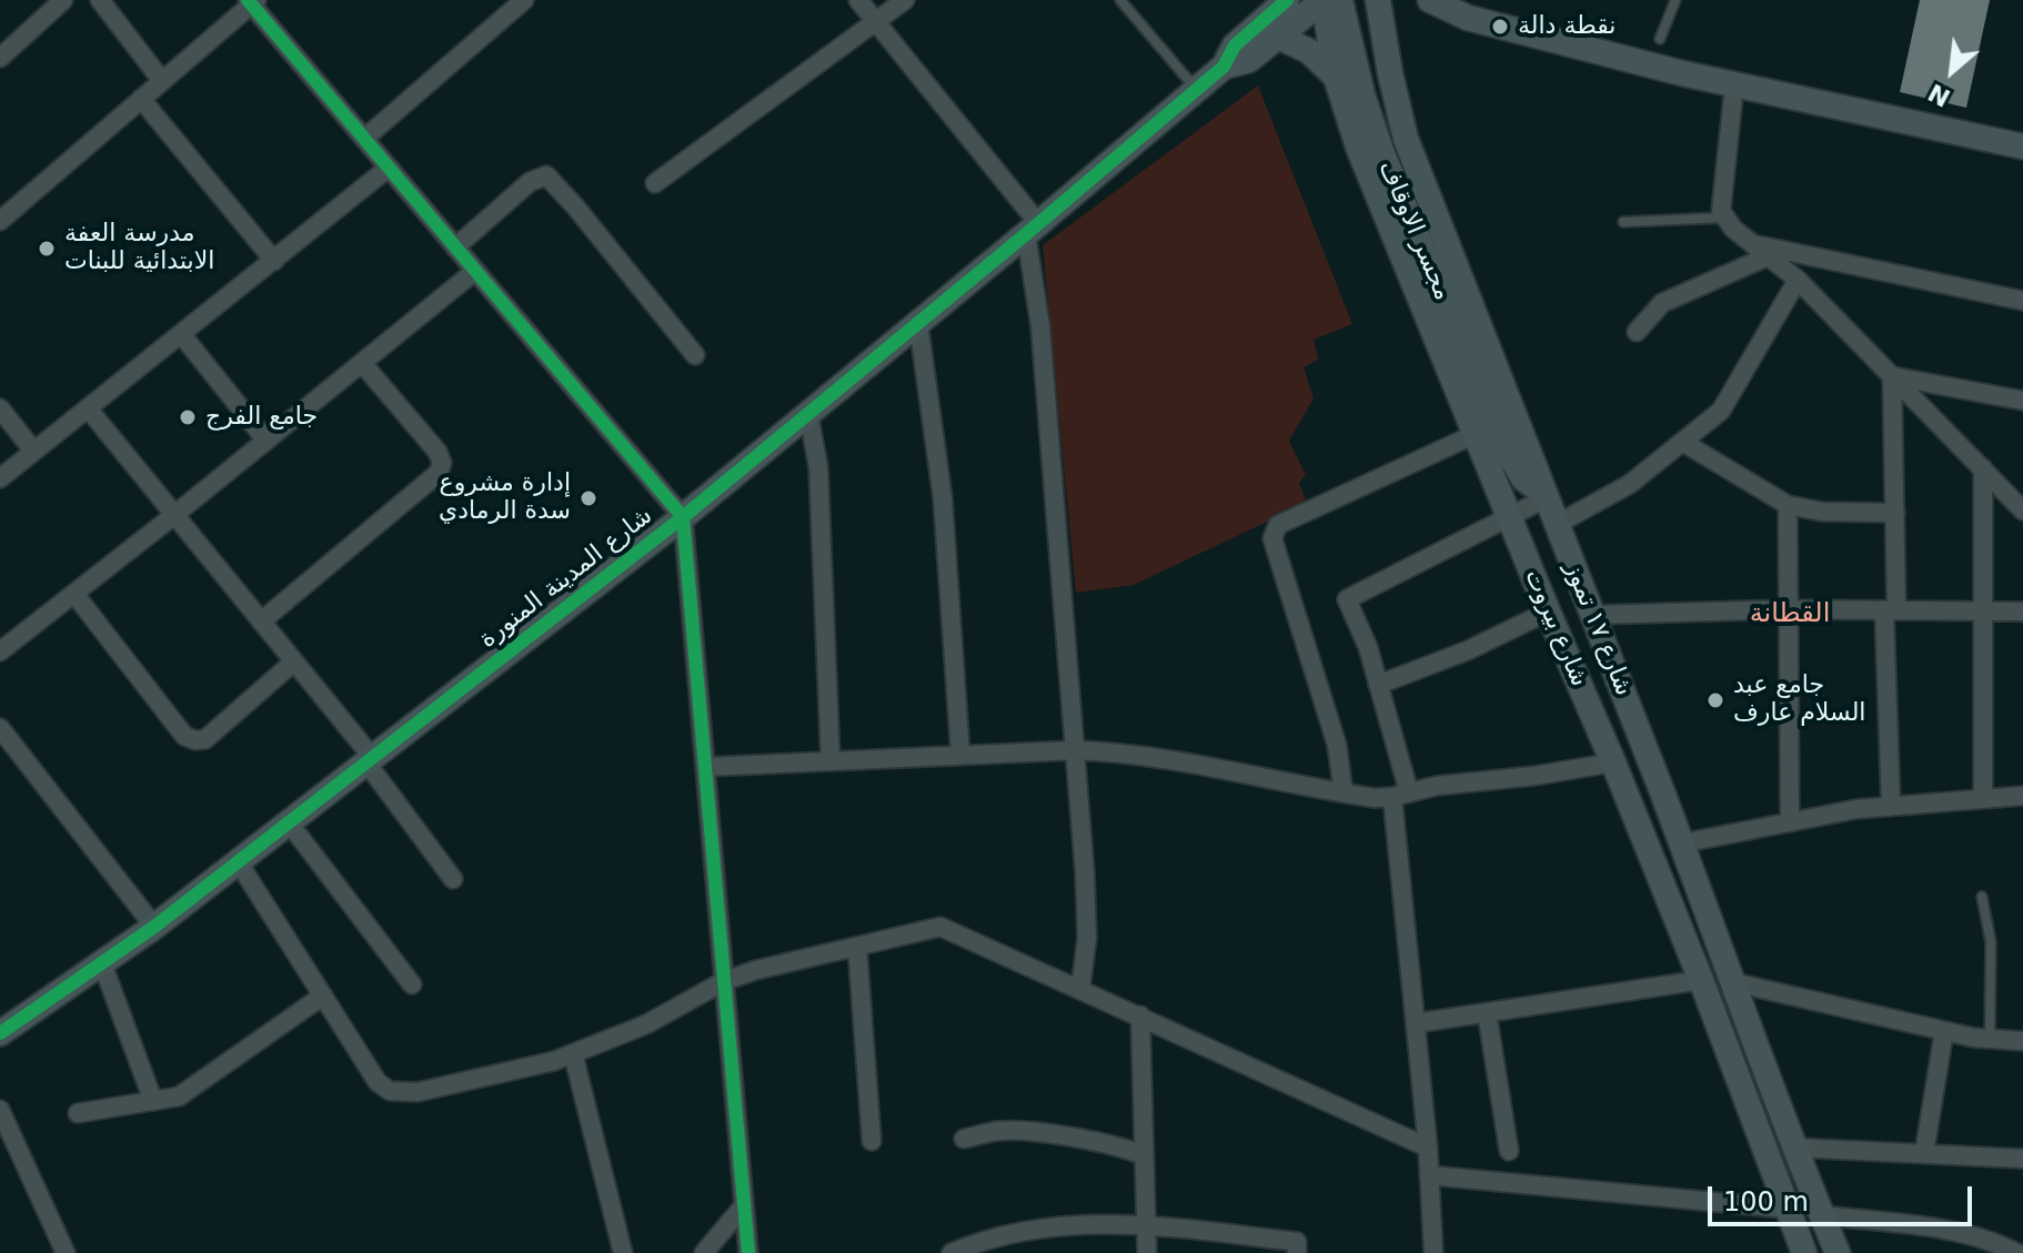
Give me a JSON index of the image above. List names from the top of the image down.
{
  "streets": {
    "street": [
      "مجسر الاوقاف",
      "شارع المدينة المنورة",
      "شارع بيروت",
      "شارع ١٧ تموز"
    ]
  },
  "crossings": [
    ["مجسر الاوقاف", "شارع بيروت"],
    ["مجسر الاوقاف", "شارع ١٧ تموز"]
  ],
  "districts": ["القطانة"],
  "places": [
    "نقطة دالة",
    "مدرسة العفة الابتدائية للبنات",
    "جامع الفرج",
    "إدارة مشروع سدة الرمادي",
    "جامع عبد السلام عارف"
  ],
  "scale_bar": "100 m",
  "north": "bottom left"
}
